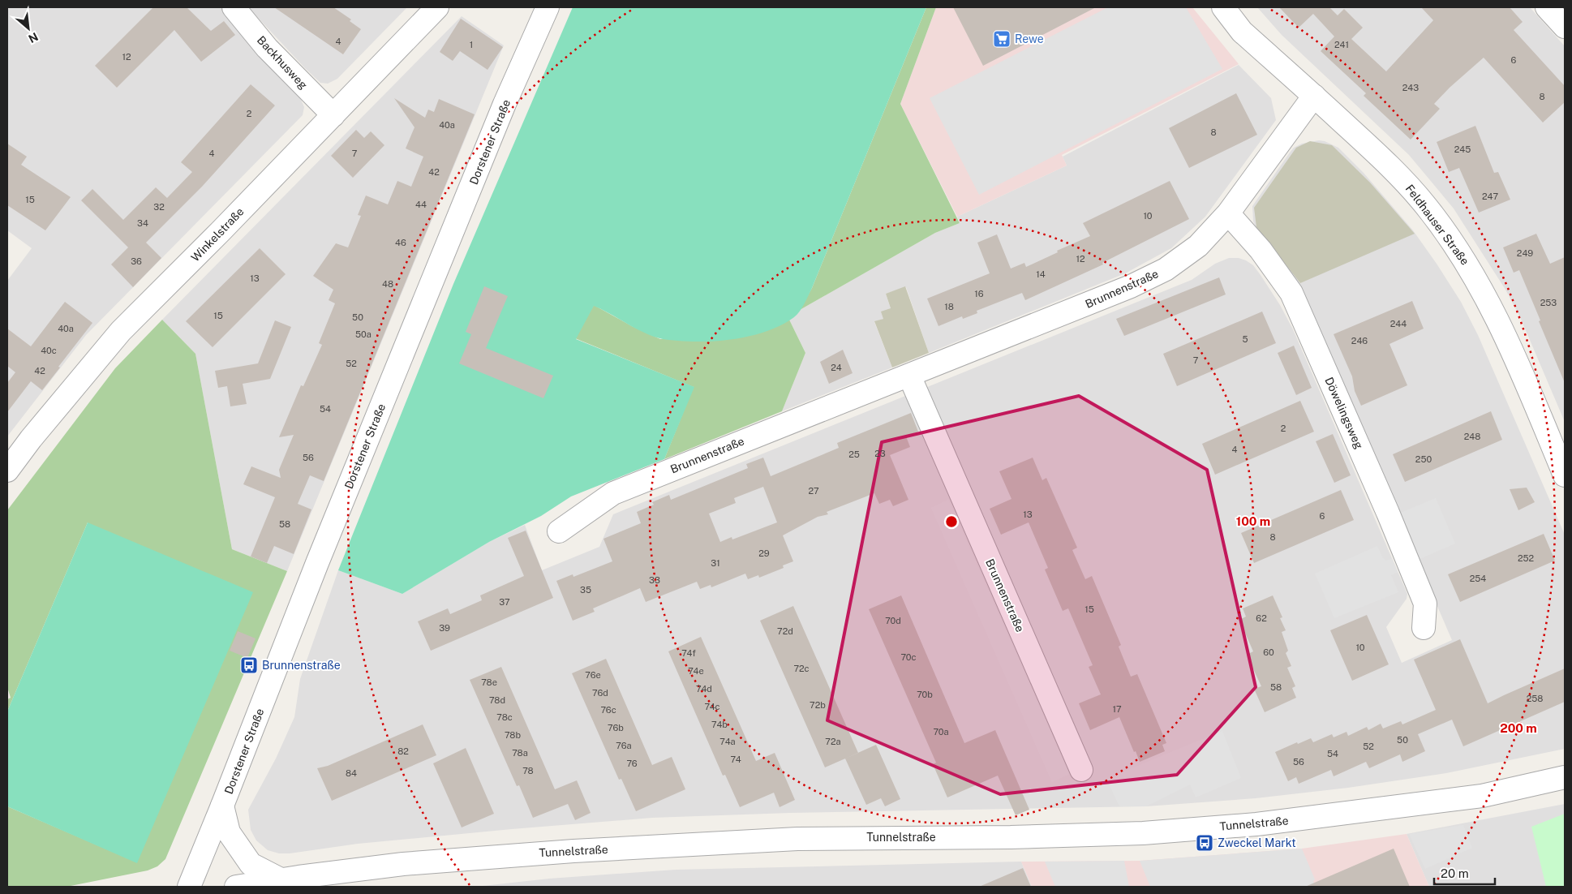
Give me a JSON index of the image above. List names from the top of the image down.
{
  "streets": {
    "street": [
      "Backhusweg",
      "Dorstener Straße",
      "Feldhauser Straße",
      "Winkelstraße",
      "Brunnenstraße",
      "Döwelingsweg",
      "Tunnelstraße"
    ]
  },
  "crossings": [
    ["Backhusweg", "Winkelstraße"],
    ["Feldhauser Straße", "Brunnenstraße"],
    ["Brunnenstraße", "Döwelingsweg"]
  ],
  "places": {
    "supermarket": ["Rewe"],
    "bus stop": ["Brunnenstraße", "Zweckel Markt"]
  },
  "house_numbers": [
    "4",
    "1",
    "241",
    "12",
    "6",
    "243",
    "8",
    "2",
    "40a",
    "8",
    "245",
    "4",
    "7",
    "42",
    "247",
    "15",
    "44",
    "32",
    "10",
    "34",
    "46",
    "249",
    "12",
    "36",
    "14",
    "13",
    "48",
    "16",
    "253",
    "18",
    "15",
    "50",
    "244",
    "40a",
    "50a",
    "5",
    "246",
    "40c",
    "7",
    "52",
    "24",
    "42",
    "54",
    "2",
    "248",
    "4",
    "23",
    "25",
    "56",
    "250",
    "27",
    "13",
    "6",
    "58",
    "8",
    "29",
    "252",
    "31",
    "254",
    "33",
    "35",
    "37",
    "15",
    "62",
    "70d",
    "39",
    "72d",
    "10",
    "60",
    "74f",
    "70c",
    "72c",
    "74e",
    "76e",
    "78e",
    "58",
    "74d",
    "76d",
    "70b",
    "258",
    "78d",
    "72b",
    "74c",
    "17",
    "76c",
    "78c",
    "74b",
    "76b",
    "70a",
    "78b",
    "50",
    "74a",
    "72a",
    "76a",
    "52",
    "82",
    "78a",
    "54",
    "74",
    "56",
    "76",
    "78",
    "84"
  ],
  "scale_bar": "20 m",
  "north": "bottom right",
  "rings": ["100 m", "200 m"]
}
